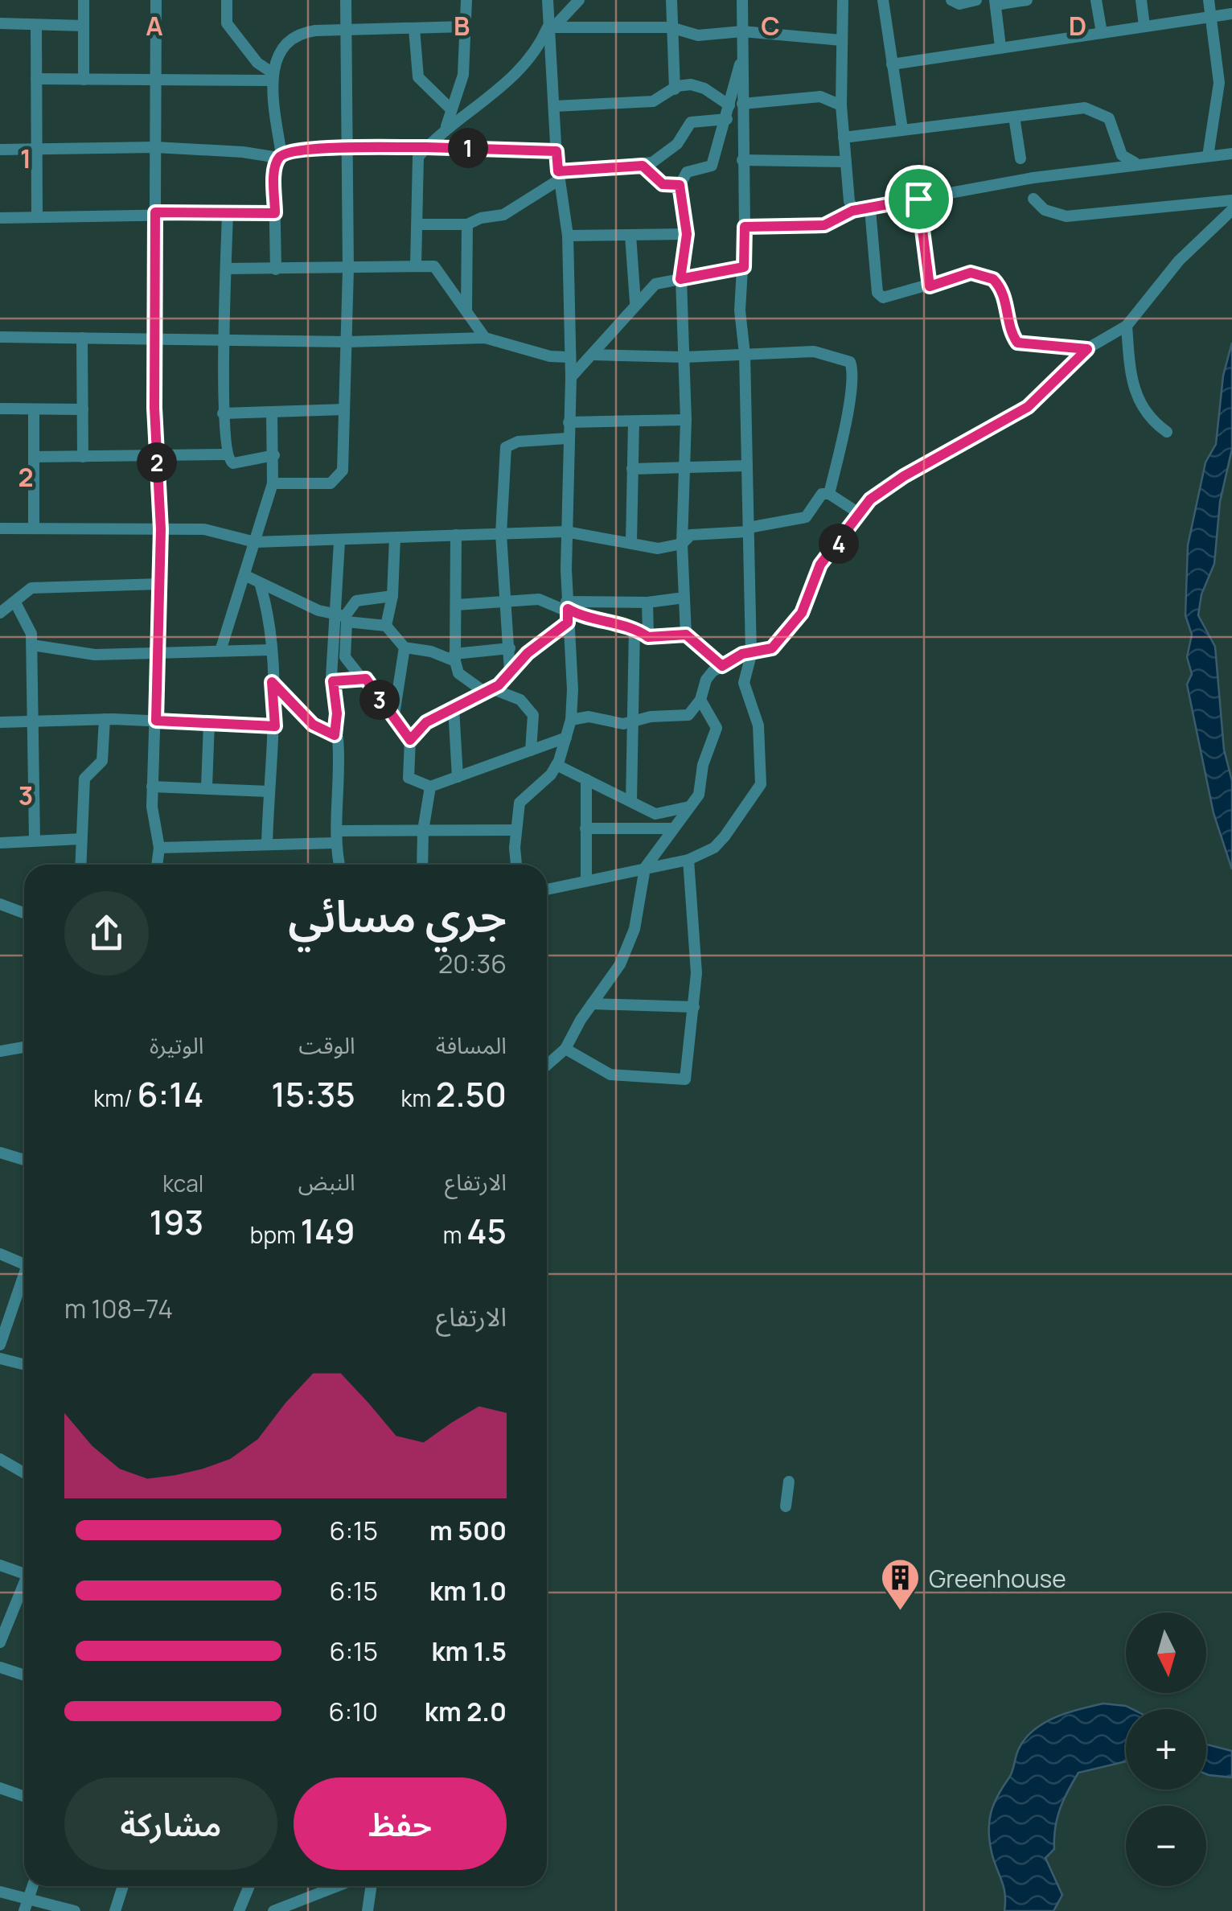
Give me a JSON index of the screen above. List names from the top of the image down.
{
  "places": {
    "building": ["Greenhouse"]
  },
  "north": "bottom",
  "page": {
    "pins": [
      "1",
      "2",
      "4",
      "3"
    ],
    "heading": ["جري مسائي", "20:36"],
    "stats": [
      ["المسافة", "2.50 km"],
      ["الوقت", "15:35"],
      ["الوتيرة", "6:14 /km"],
      ["الارتفاع", "45 m"],
      ["النبض", "149 bpm"],
      ["kcal", "193"]
    ],
    "chart": ["الارتفاع", "74–108 m"],
    "list": [
      {
        "name": "500 m",
        "note": "6:15"
      },
      {
        "name": "1.0 km",
        "note": "6:15"
      },
      {
        "name": "1.5 km",
        "note": "6:15"
      },
      {
        "name": "2.0 km",
        "note": "6:10"
      }
    ],
    "map_buttons": ["+", "−"],
    "buttons": ["حفظ", "مشاركة"]
  },
  "grid": {
    "columns": [
      "A",
      "B",
      "C",
      "D"
    ],
    "rows": ["1", "2", "3"]
  }
}
